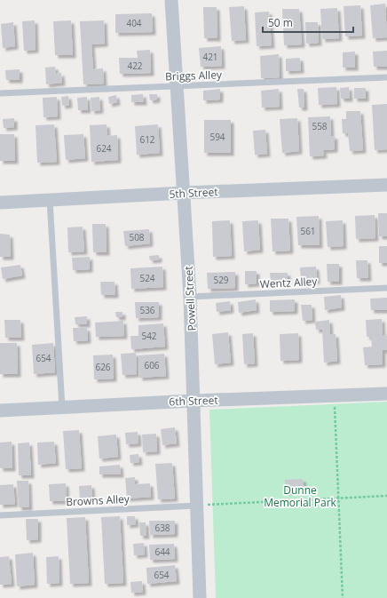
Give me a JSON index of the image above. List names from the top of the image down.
{
  "streets": {
    "street": ["5th Street", "Powell Street", "6th Street"],
    "lane": ["Briggs Alley", "Wentz Alley", "Browns Alley"]
  },
  "crossings": [
    ["Briggs Alley", "Powell Street"],
    ["5th Street", "Powell Street"],
    ["Wentz Alley", "Powell Street"],
    ["Powell Street", "6th Street"],
    ["Powell Street", "Browns Alley"]
  ],
  "parks": ["Dunne Memorial Park"],
  "house_numbers": [
    "404",
    "421",
    "422",
    "558",
    "594",
    "612",
    "624",
    "561",
    "508",
    "524",
    "529",
    "536",
    "542",
    "654",
    "606",
    "626",
    "638",
    "644",
    "654"
  ],
  "scale_bar": "50 m"
}
